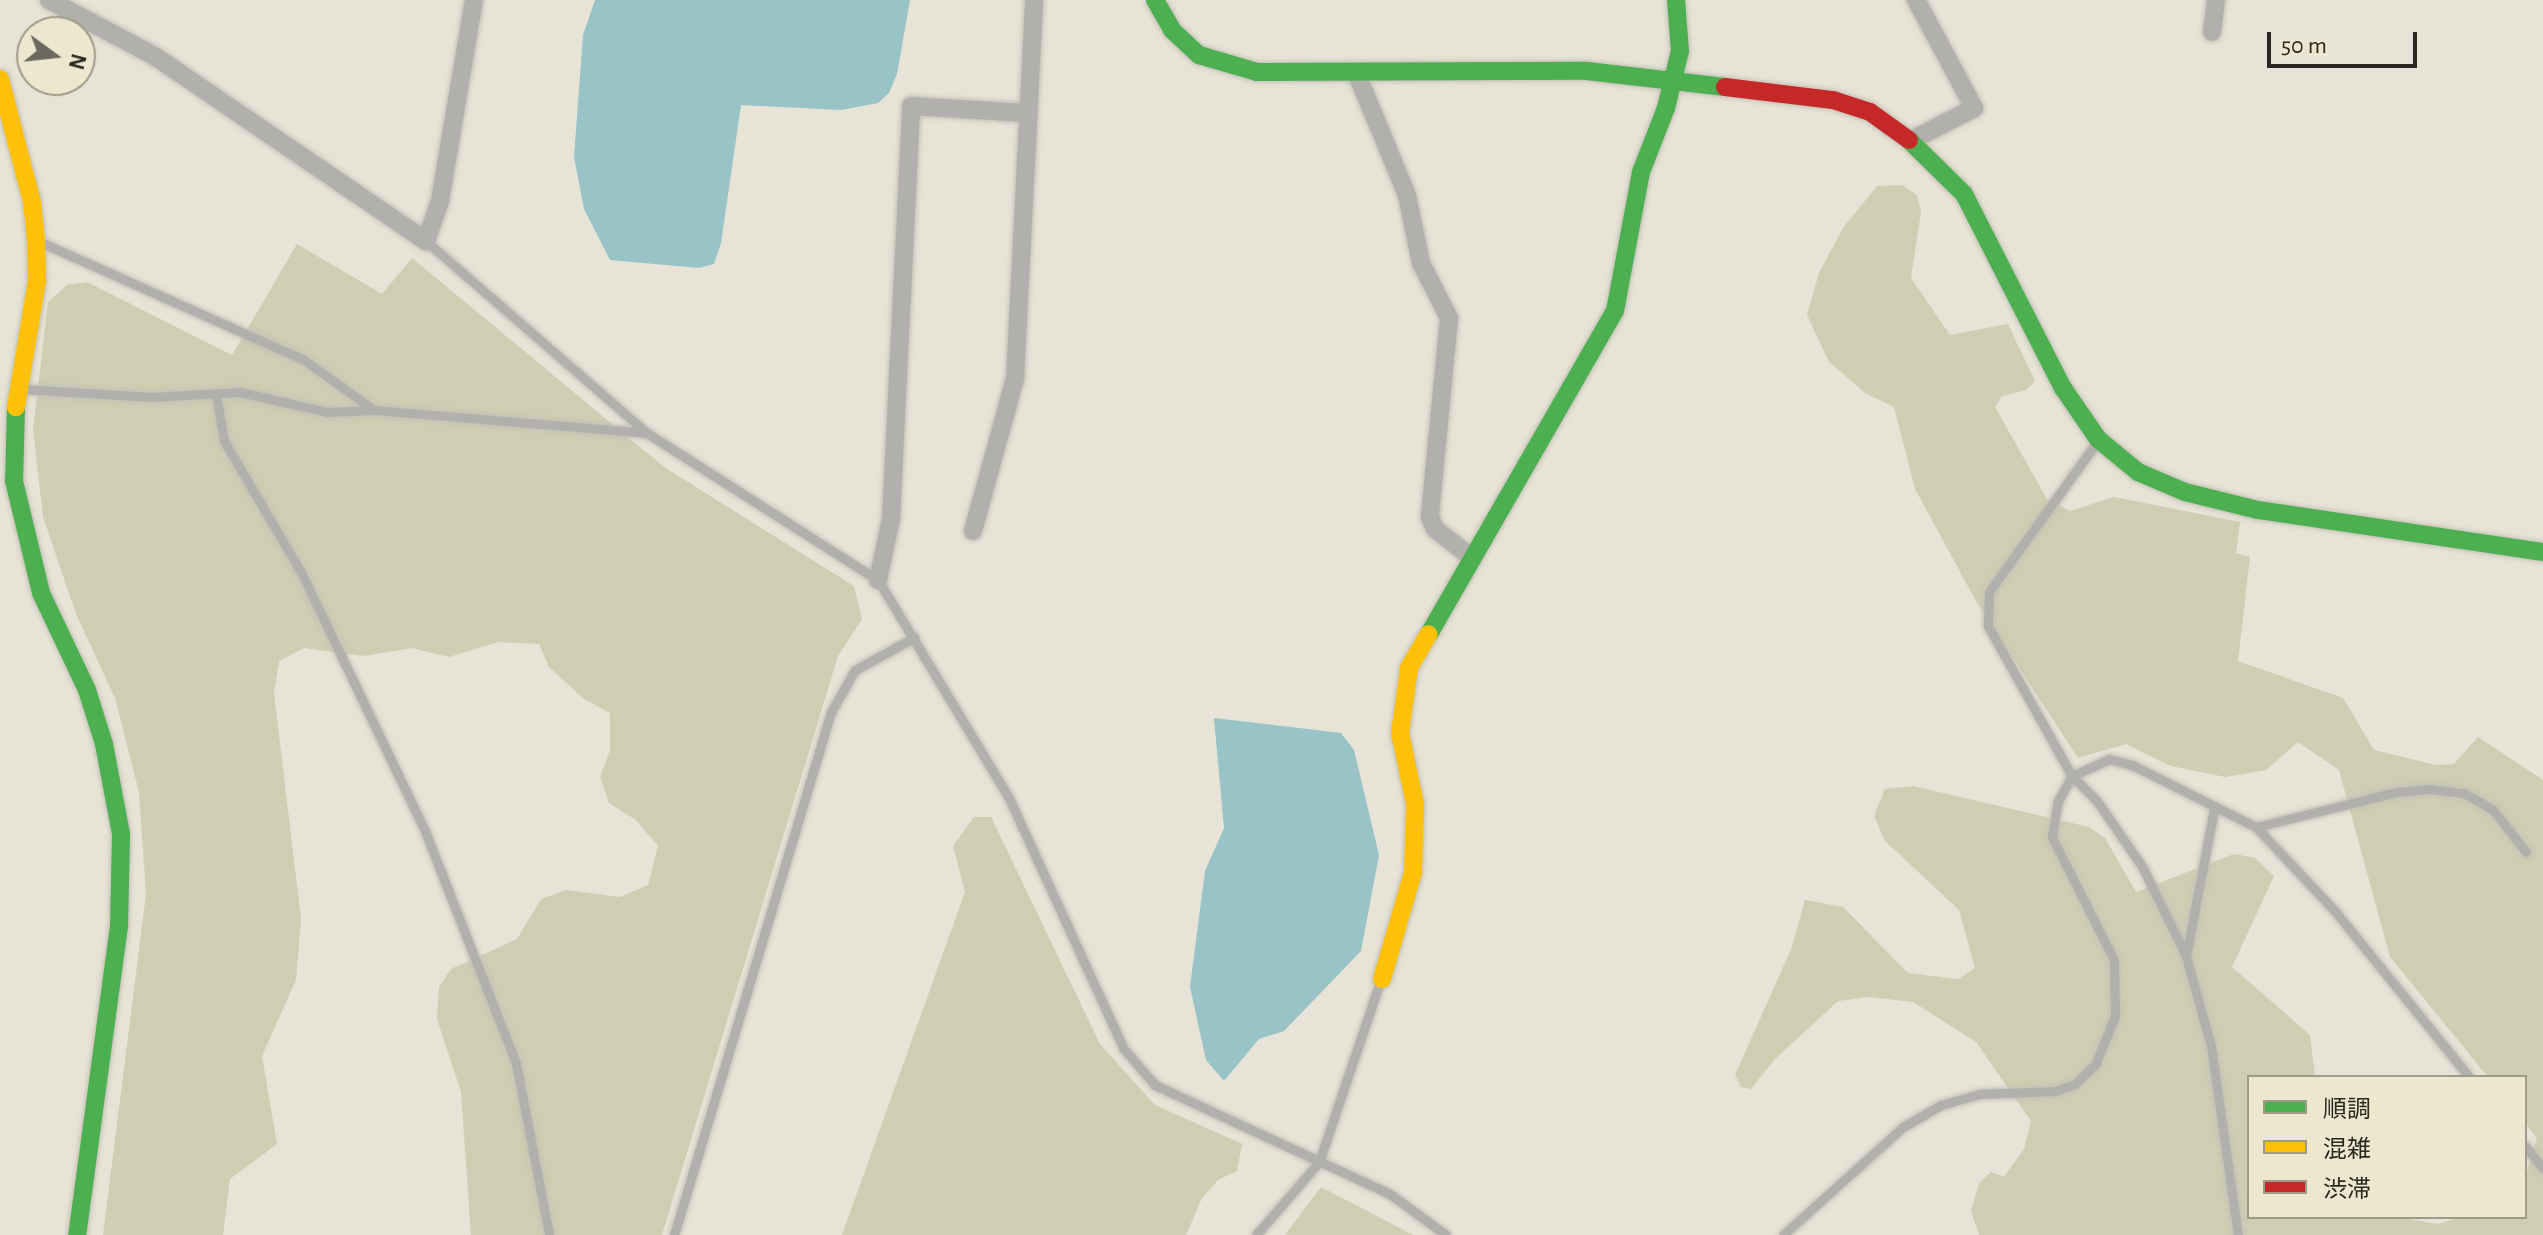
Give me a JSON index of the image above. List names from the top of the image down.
{
  "legend": ["順調", "混雑", "渋滞"],
  "scale_bar": "50 m",
  "north": "right"
}
